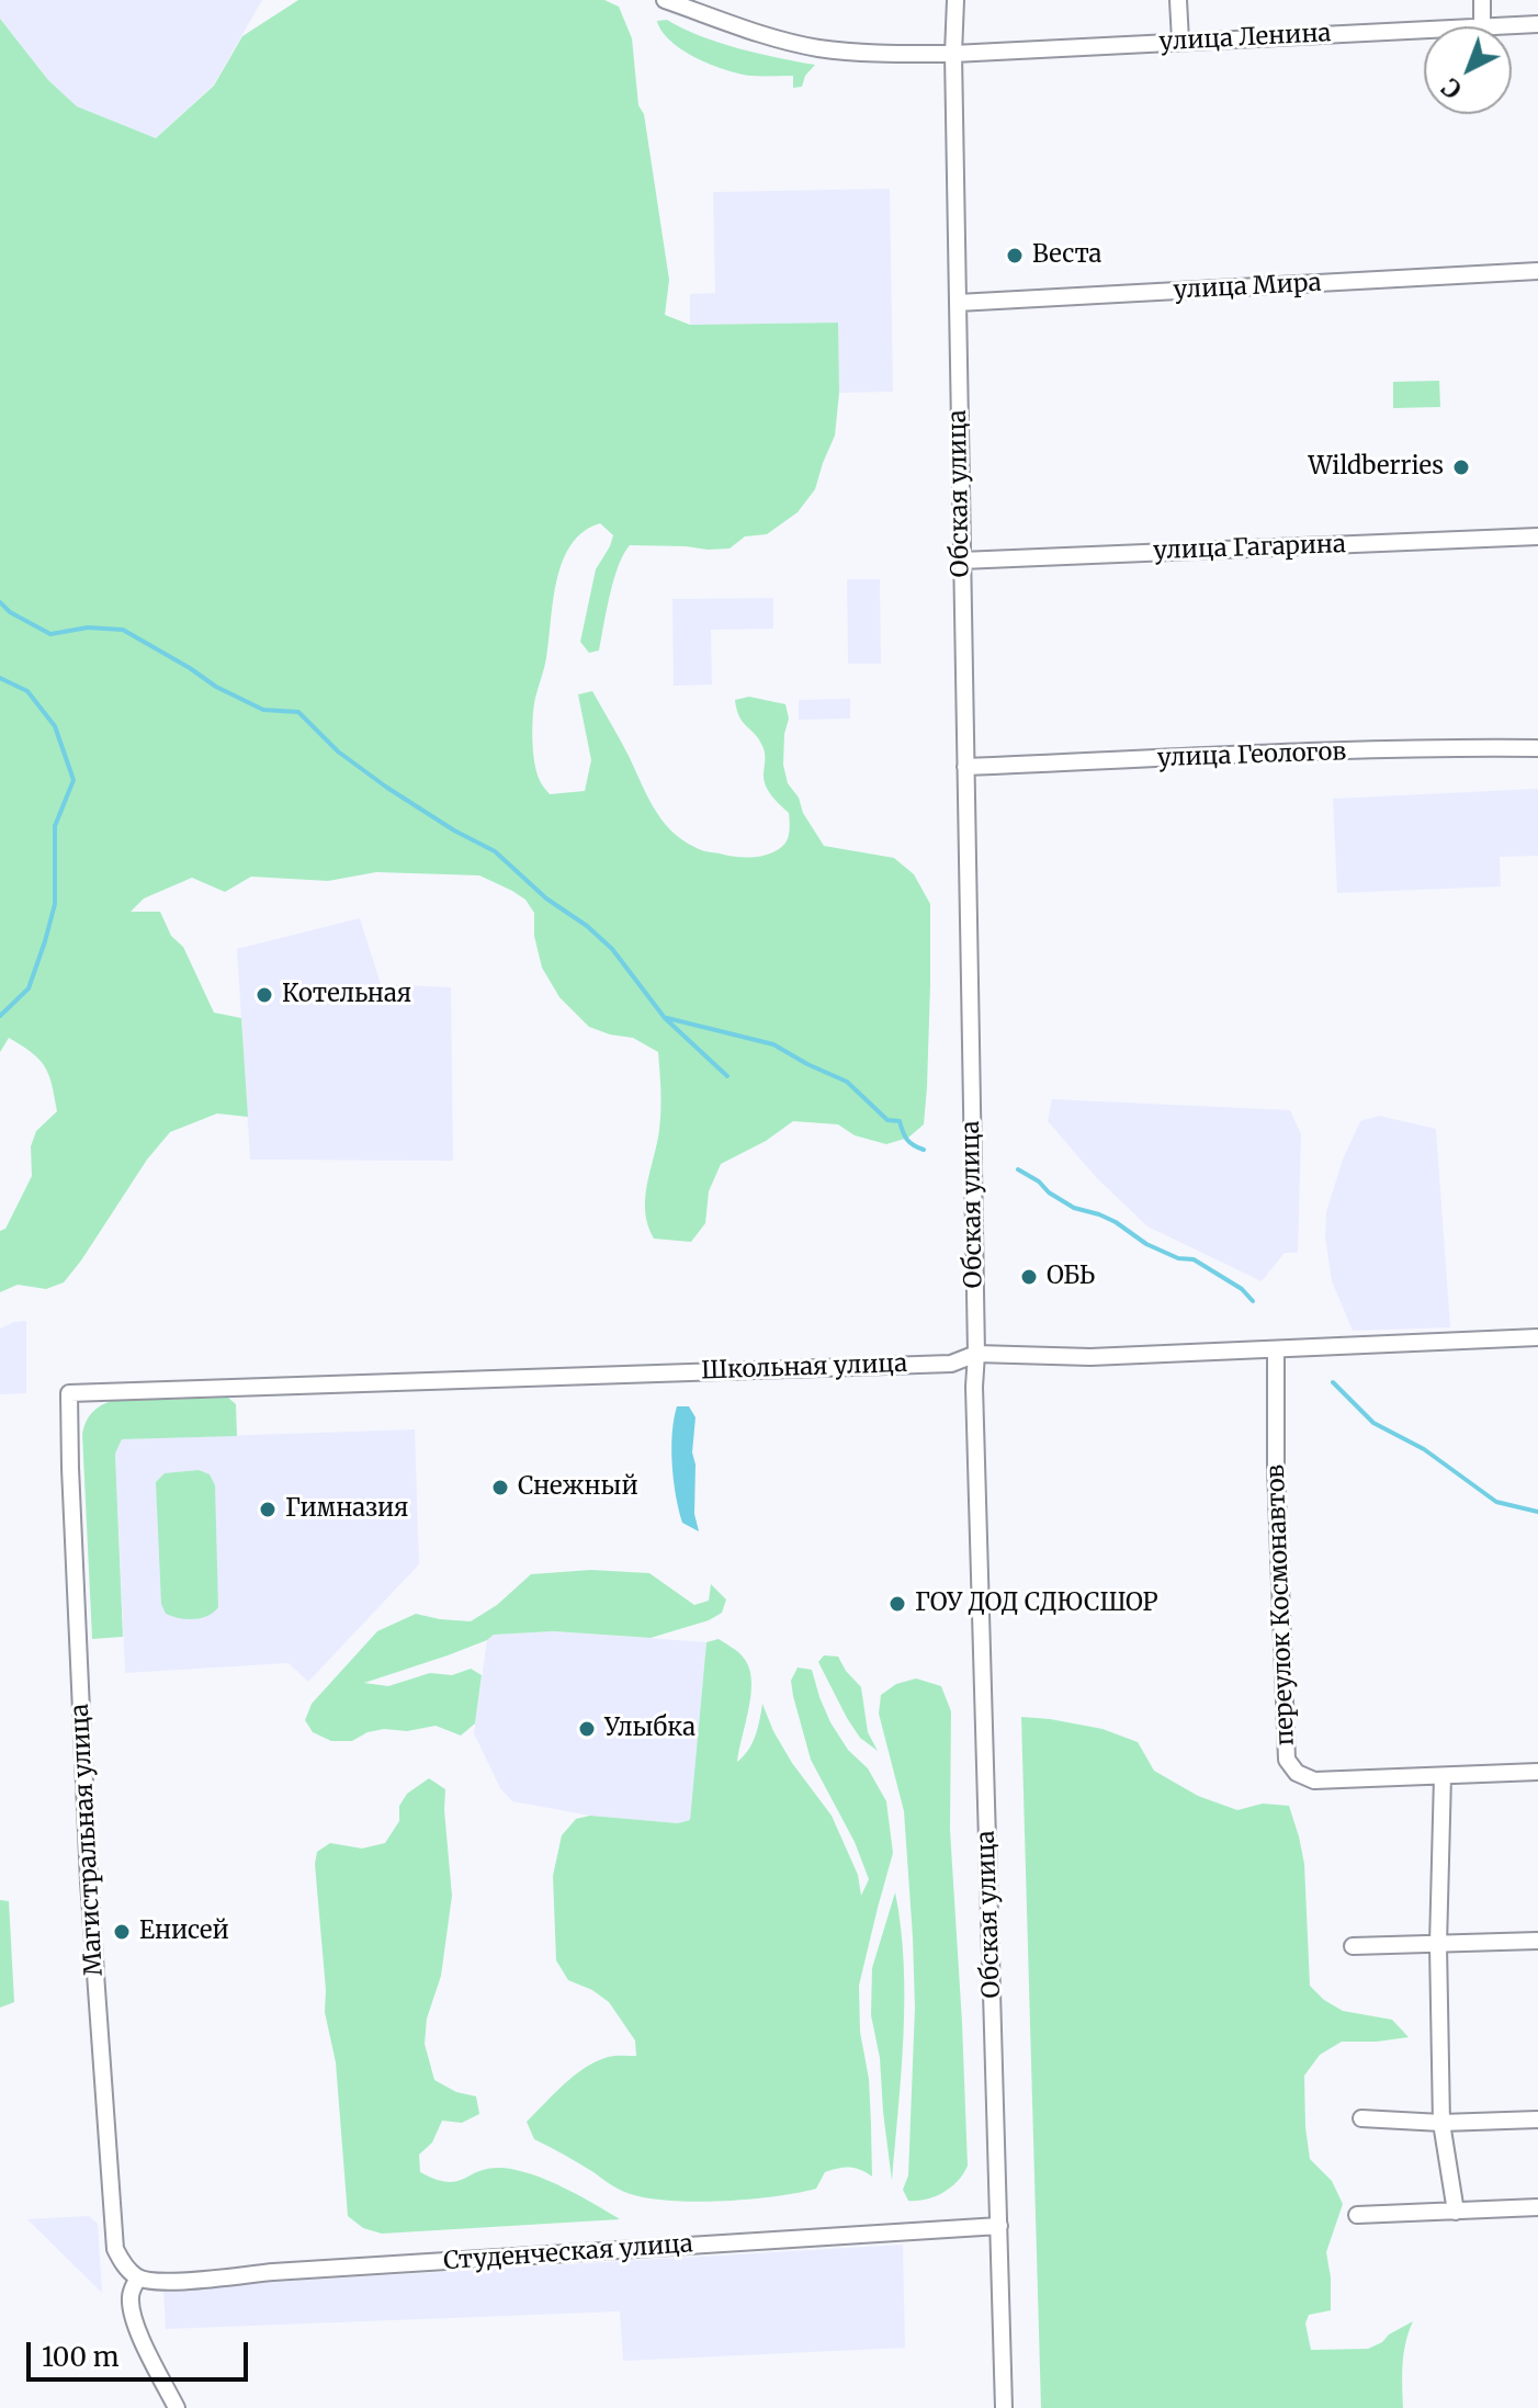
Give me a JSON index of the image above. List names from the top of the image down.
{
  "streets": {
    "street": [
      "улица Ленина",
      "улица Мира",
      "Обская улица",
      "улица Гагарина",
      "улица Геологов",
      "Школьная улица",
      "переулок Космонавтов",
      "Магистральная улица",
      "Студенческая улица"
    ]
  },
  "crossings": [
    ["улица Ленина", "Обская улица"],
    ["улица Мира", "Обская улица"],
    ["Обская улица", "улица Гагарина"],
    ["Обская улица", "улица Геологов"],
    ["Обская улица", "Школьная улица"],
    ["Обская улица", "Студенческая улица"],
    ["Школьная улица", "переулок Космонавтов"],
    ["Школьная улица", "Магистральная улица"],
    ["Магистральная улица", "Студенческая улица"]
  ],
  "places": [
    "Веста",
    "Wildberries",
    "Котельная",
    "ОБЬ",
    "Снежный",
    "Гимназия",
    "ГОУ ДОД СДЮСШОР",
    "Улыбка",
    "Енисей"
  ],
  "scale_bar": "100 m",
  "north": "bottom left"
}
